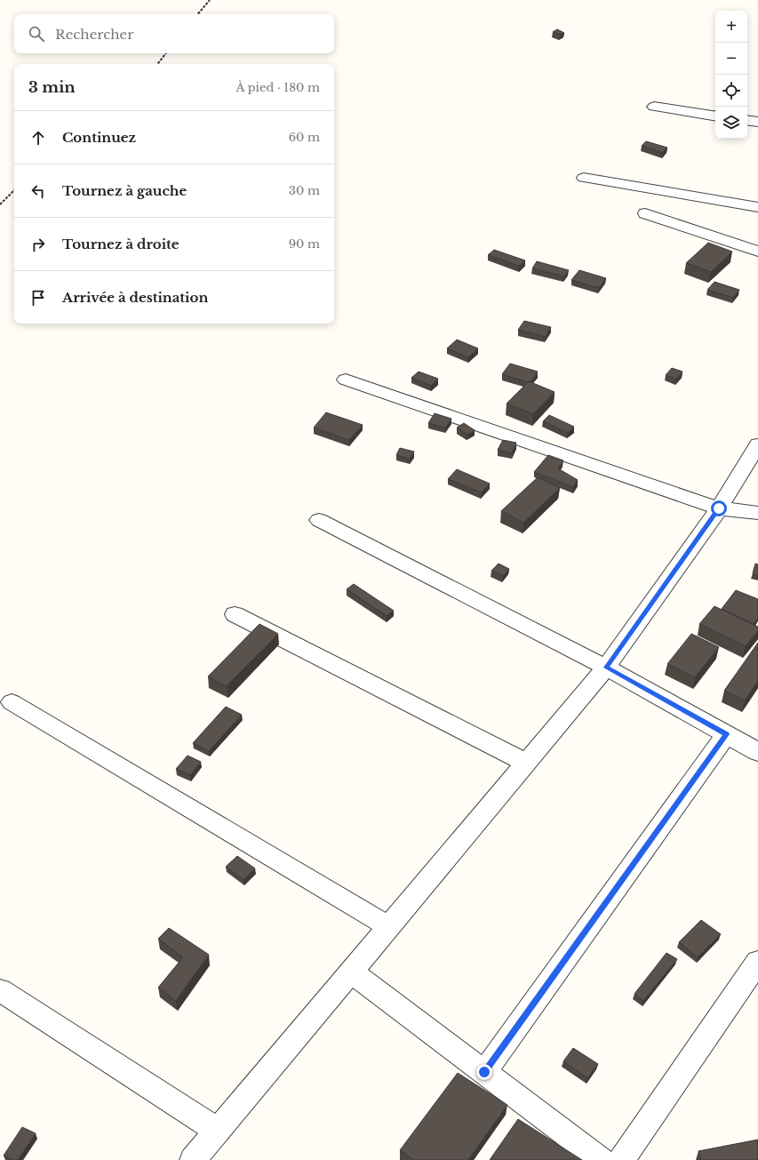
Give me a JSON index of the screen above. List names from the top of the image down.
{
  "page": {
    "map_buttons": ["+", "−"],
    "search": "Rechercher",
    "heading": ["3 min", "À pied · 180 m"],
    "list": [
      ["Continuez", "60 m"],
      ["Tournez à gauche", "30 m"],
      ["Tournez à droite", "90 m"],
      "Arrivée à destination"
    ]
  }
}
